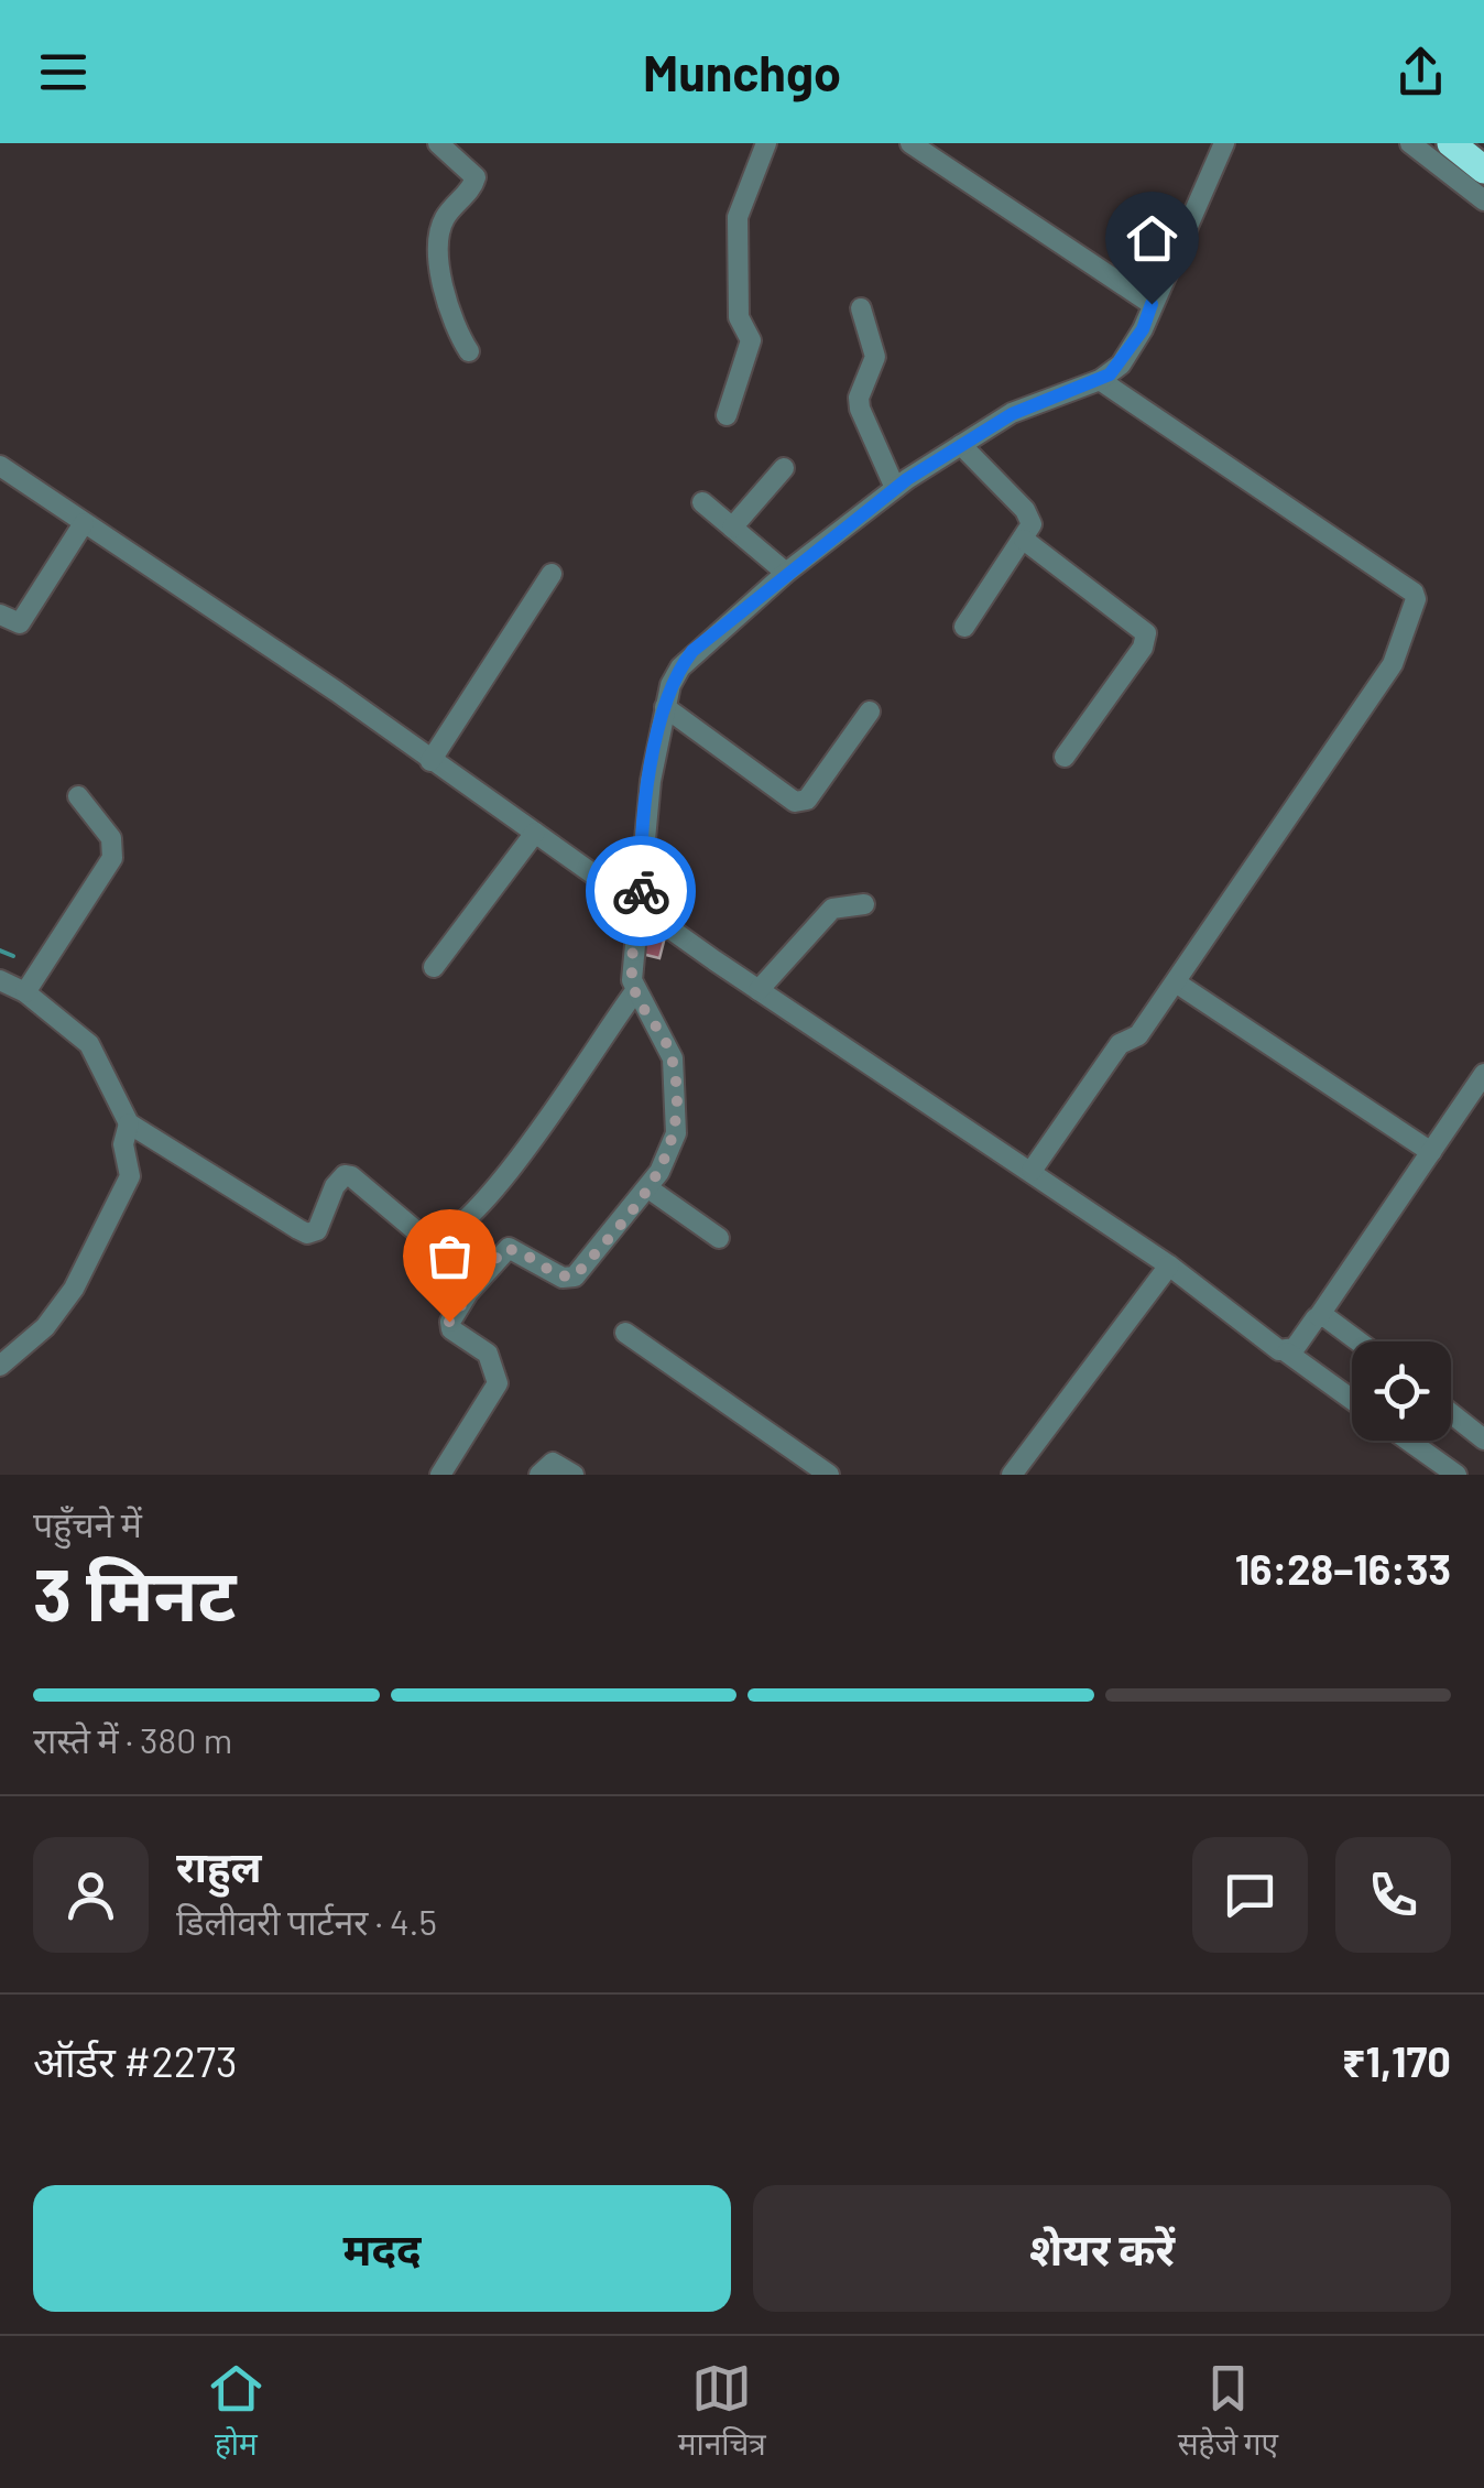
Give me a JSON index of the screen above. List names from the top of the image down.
{
  "page": {
    "header": "Munchgo",
    "heading": ["3 मिनट", "पहुँचने में", "16:28–16:33"],
    "panel": [
      "राहुल",
      "डिलीवरी पार्टनर · 4.5",
      "ऑर्डर #2273",
      "₹1,170"
    ],
    "bar": "रास्ते में · 380 m",
    "buttons": ["मदद", "शेयर करें"],
    "tabs": ["होम", "मानचित्र", "सहेजे गए"]
  }
}
